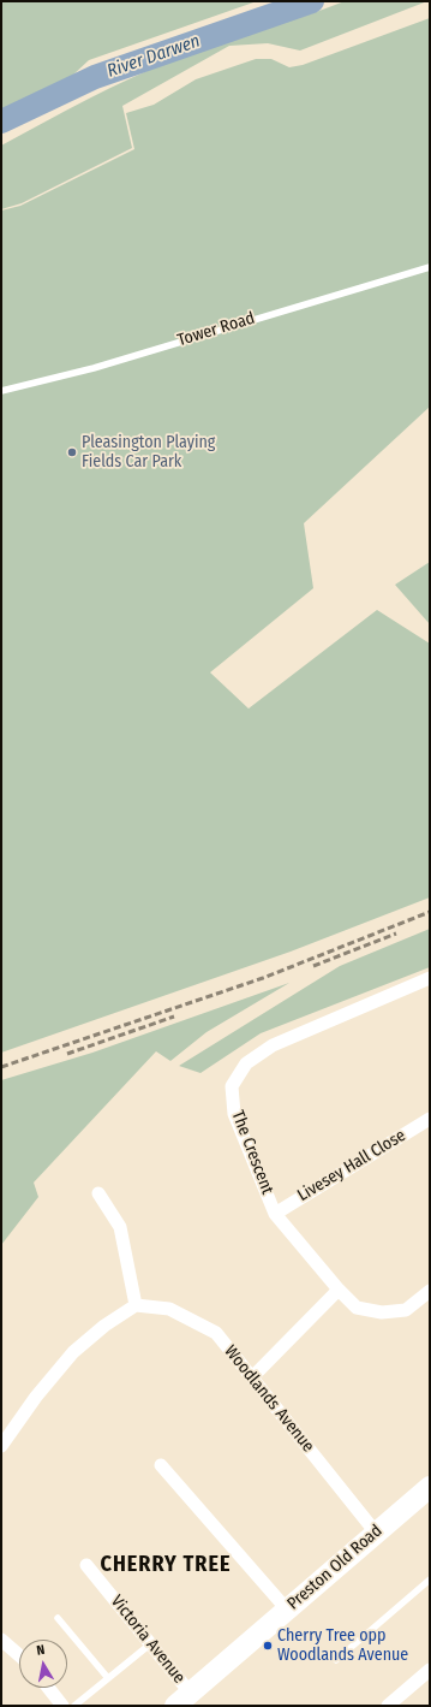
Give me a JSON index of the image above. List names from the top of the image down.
{
  "streets": {
    "main road": ["Preston Old Road"],
    "street": [
      "The Crescent",
      "Livesey Hall Close",
      "Woodlands Avenue",
      "Victoria Avenue"
    ],
    "lane": ["Tower Road"]
  },
  "crossings": [
    ["The Crescent", "Livesey Hall Close"],
    ["Woodlands Avenue", "Preston Old Road"],
    ["Preston Old Road", "Victoria Avenue"]
  ],
  "districts": ["CHERRY TREE"],
  "water": ["River Darwen"],
  "places": ["Pleasington Playing Fields Car Park", "Cherry Tree opp Woodlands Avenue"],
  "north": "top"
}
